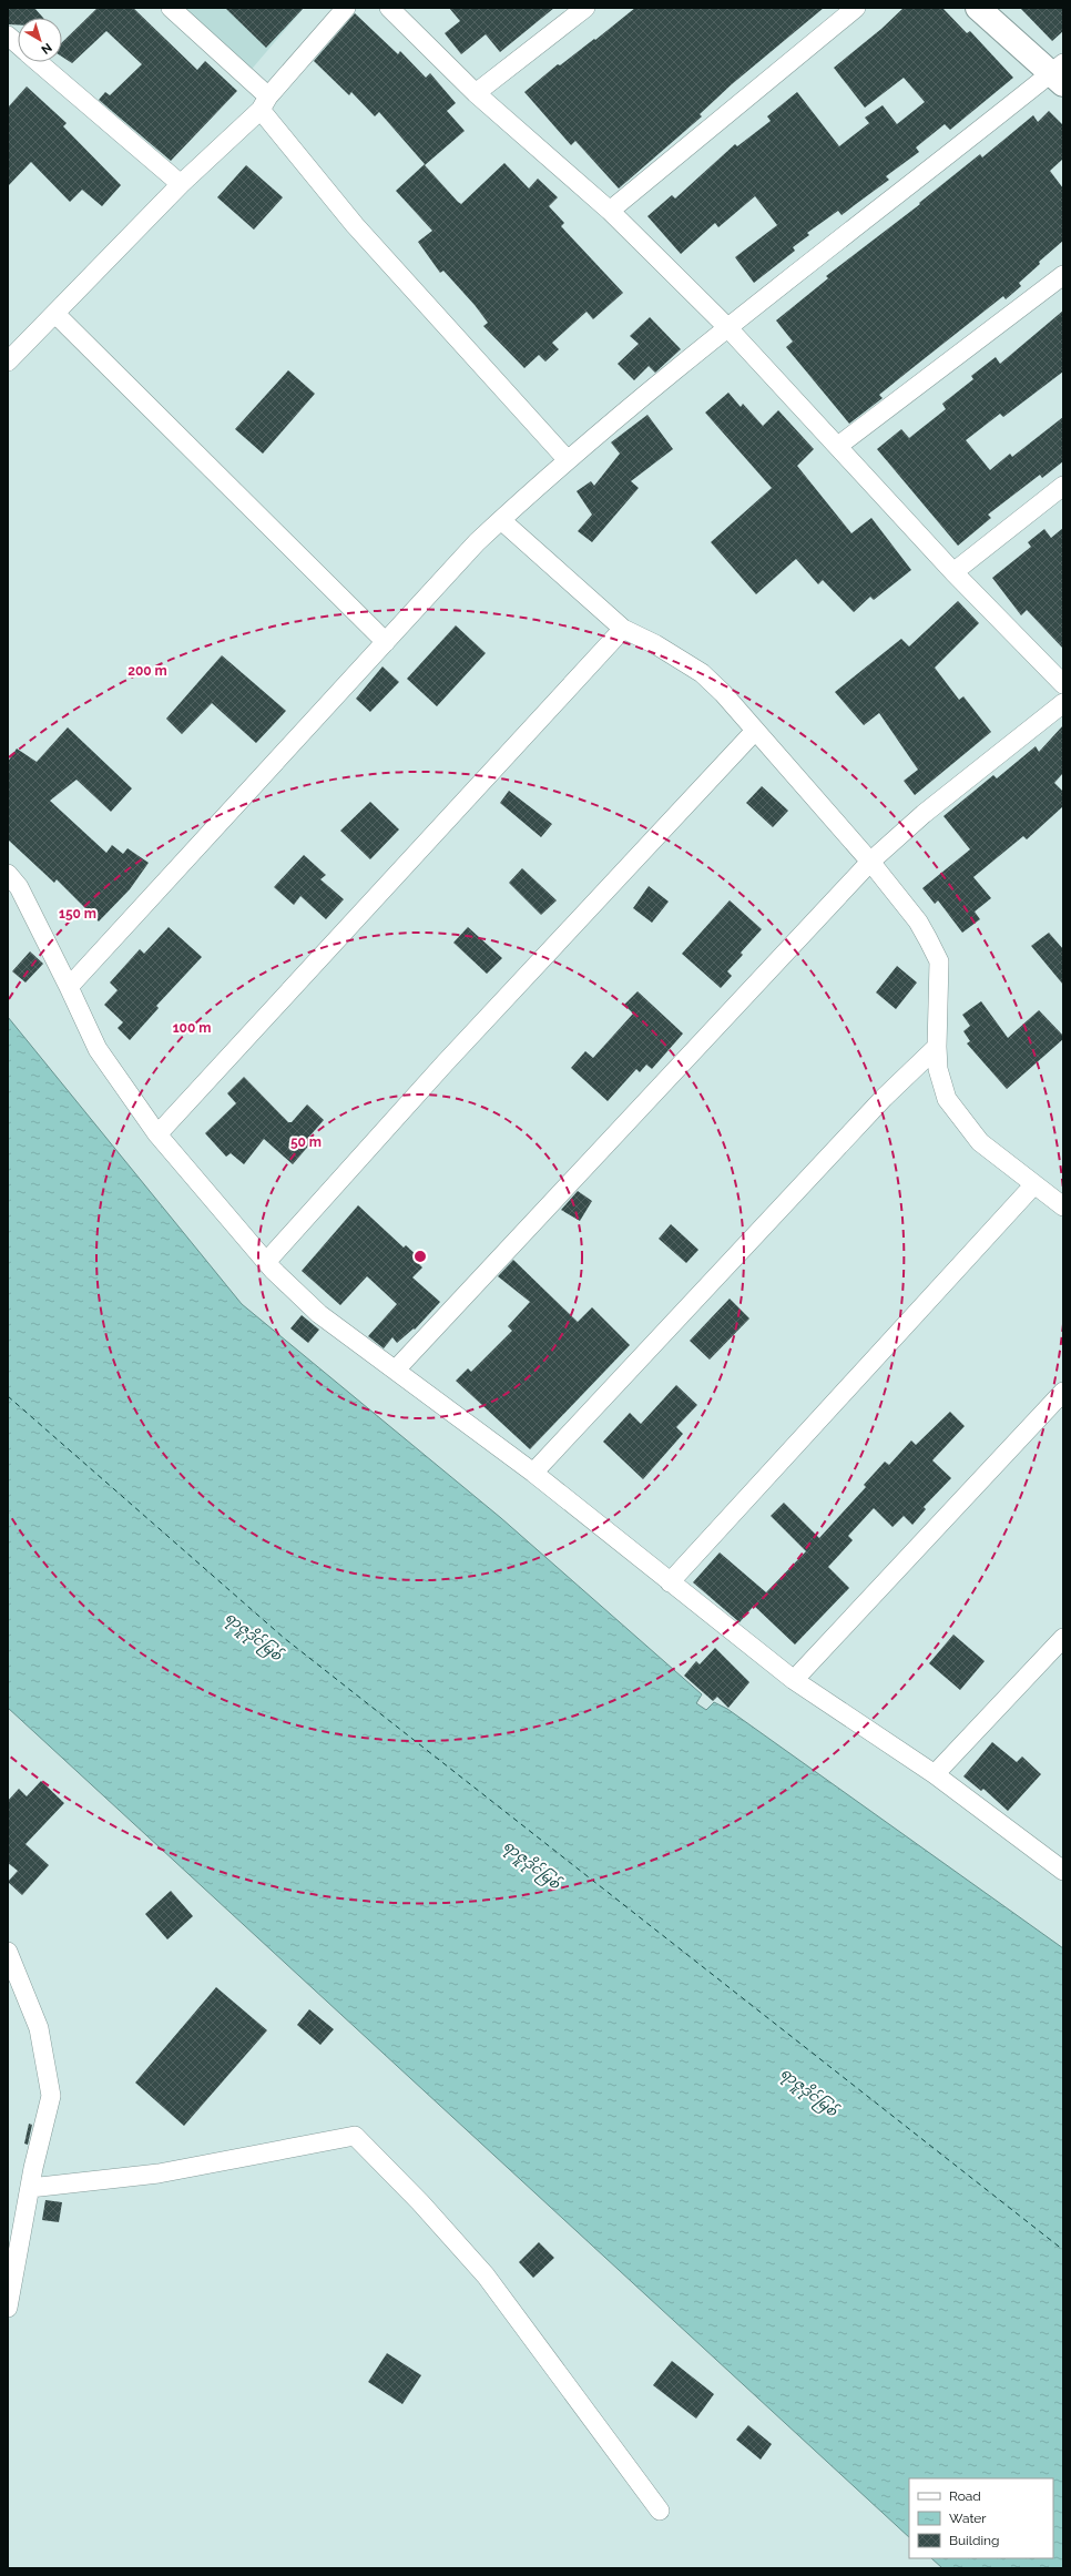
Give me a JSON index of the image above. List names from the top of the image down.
{
  "water": ["ရာဇူဒိုင်မြစ်"],
  "legend": ["Road", "Water", "Building"],
  "north": "bottom right",
  "rings": [
    "200 m",
    "150 m",
    "100 m",
    "50 m"
  ]
}
